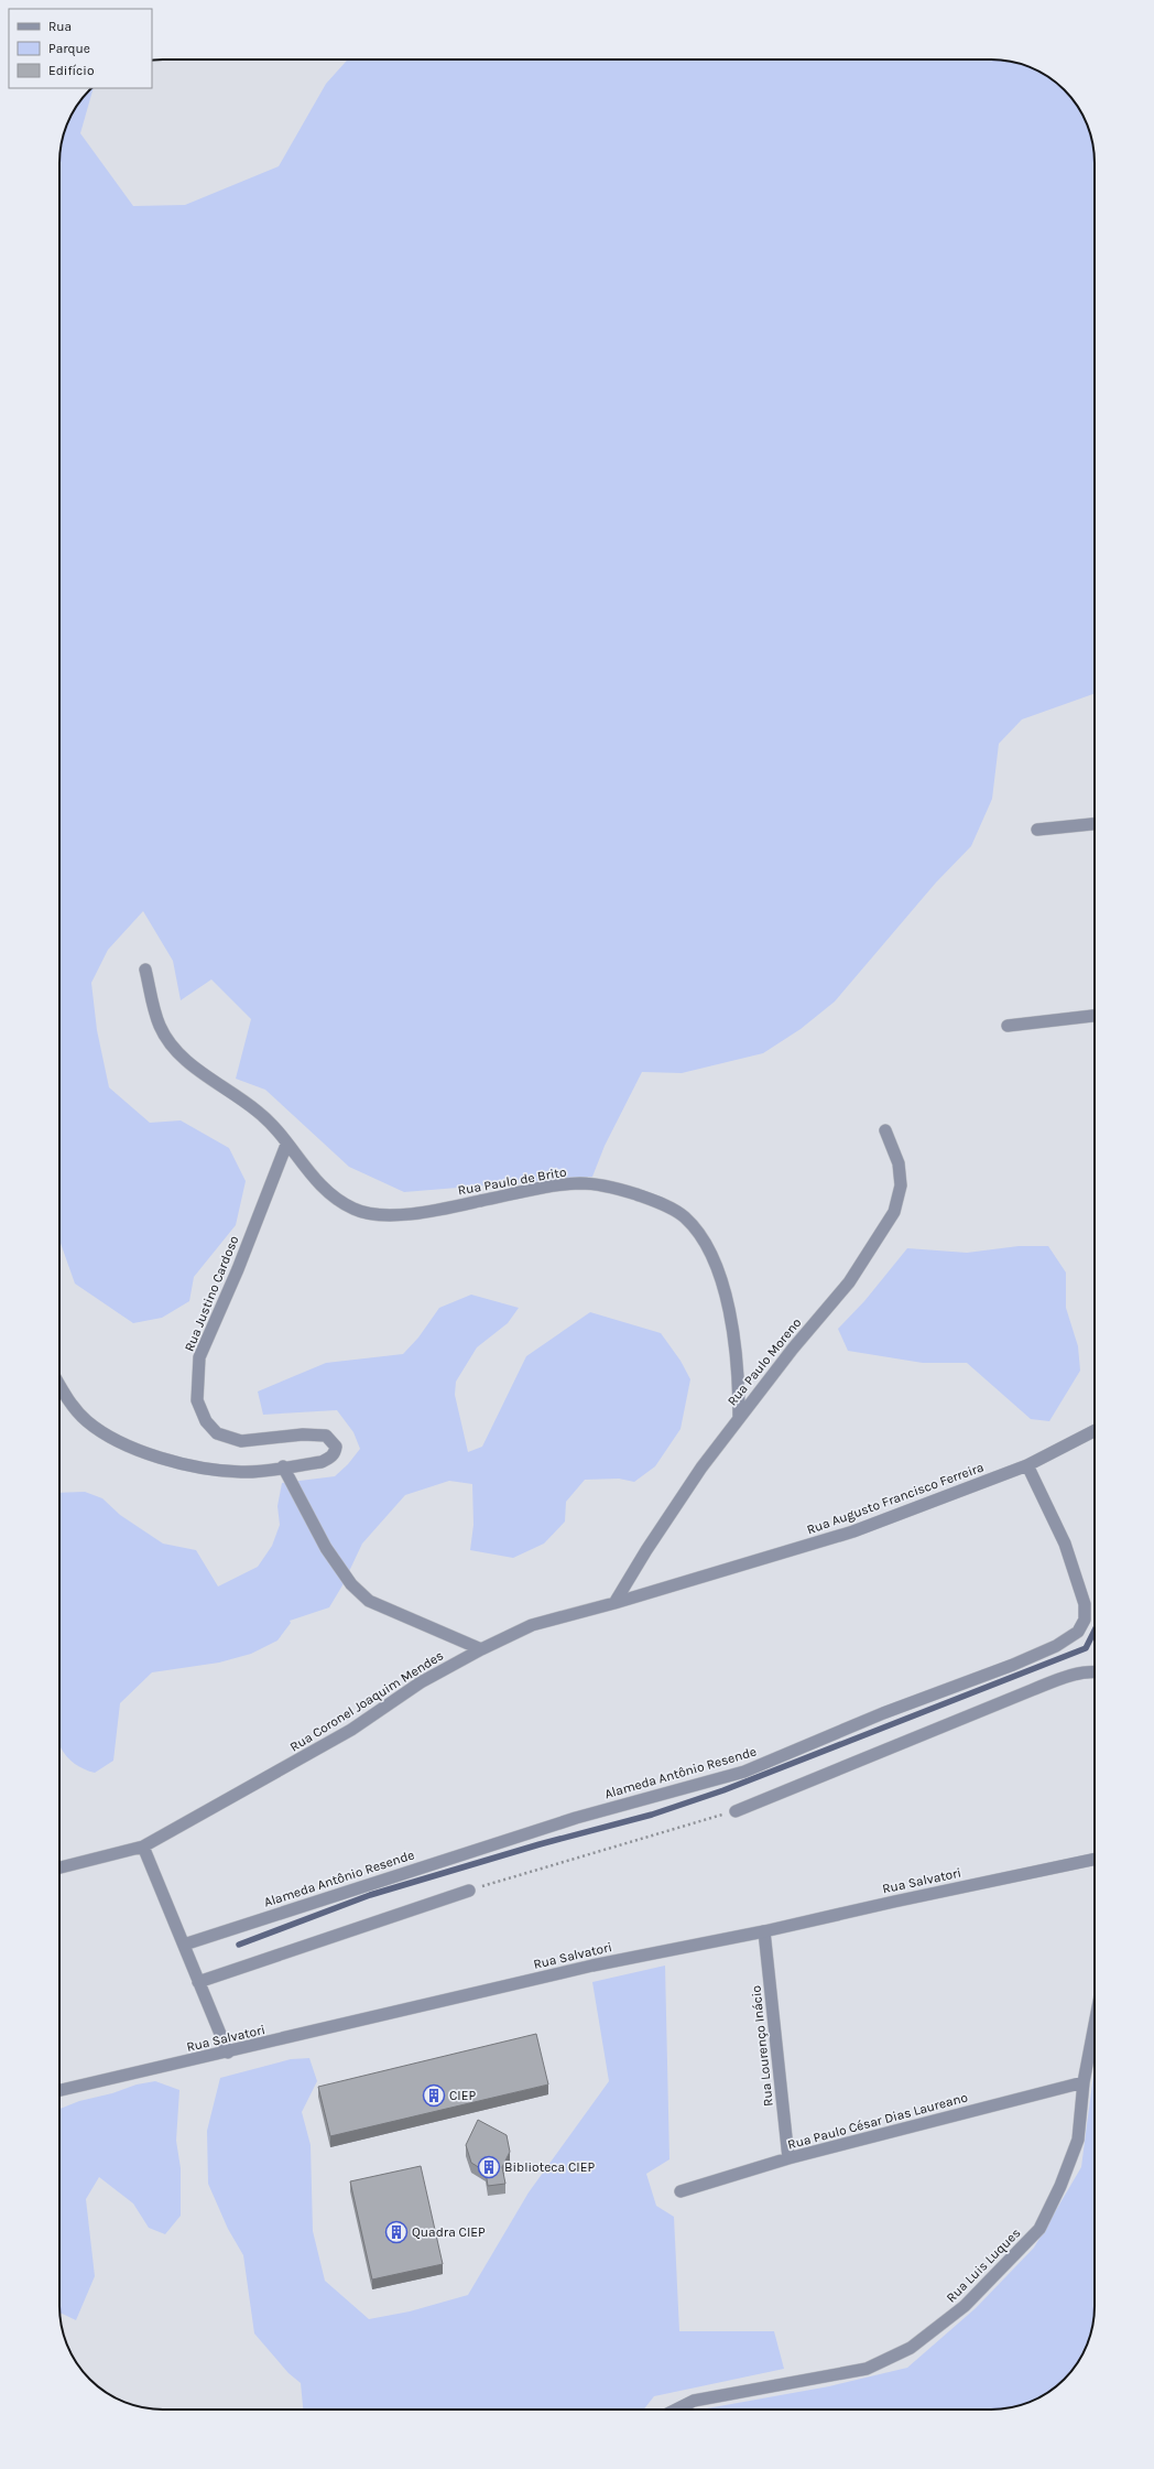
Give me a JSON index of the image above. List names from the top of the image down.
{
  "streets": {
    "street": [
      "Rua Paulo de Brito",
      "Rua Justino Cardoso",
      "Rua Paulo Moreno",
      "Rua Augusto Francisco Ferreira",
      "Rua Coronel Joaquim Mendes",
      "Alameda Antônio Resende",
      "Rua Salvatori",
      "Rua Lourenço Inácio",
      "Rua Paulo César Dias Laureano",
      "Rua Luis Luques"
    ]
  },
  "crossings": [
    ["Rua Paulo de Brito", "Rua Justino Cardoso"],
    ["Rua Paulo de Brito", "Rua Paulo Moreno"],
    ["Rua Paulo Moreno", "Rua Augusto Francisco Ferreira"],
    ["Rua Paulo Moreno", "Rua Coronel Joaquim Mendes"],
    ["Rua Augusto Francisco Ferreira", "Rua Coronel Joaquim Mendes"],
    ["Rua Augusto Francisco Ferreira", "Alameda Antônio Resende"],
    ["Rua Salvatori", "Rua Lourenço Inácio"],
    ["Rua Lourenço Inácio", "Rua Paulo César Dias Laureano"],
    ["Rua Paulo César Dias Laureano", "Rua Luis Luques"]
  ],
  "places": {
    "building": ["CIEP", "Biblioteca CIEP", "Quadra CIEP"]
  },
  "legend": ["Rua", "Parque", "Edifício"]
}
